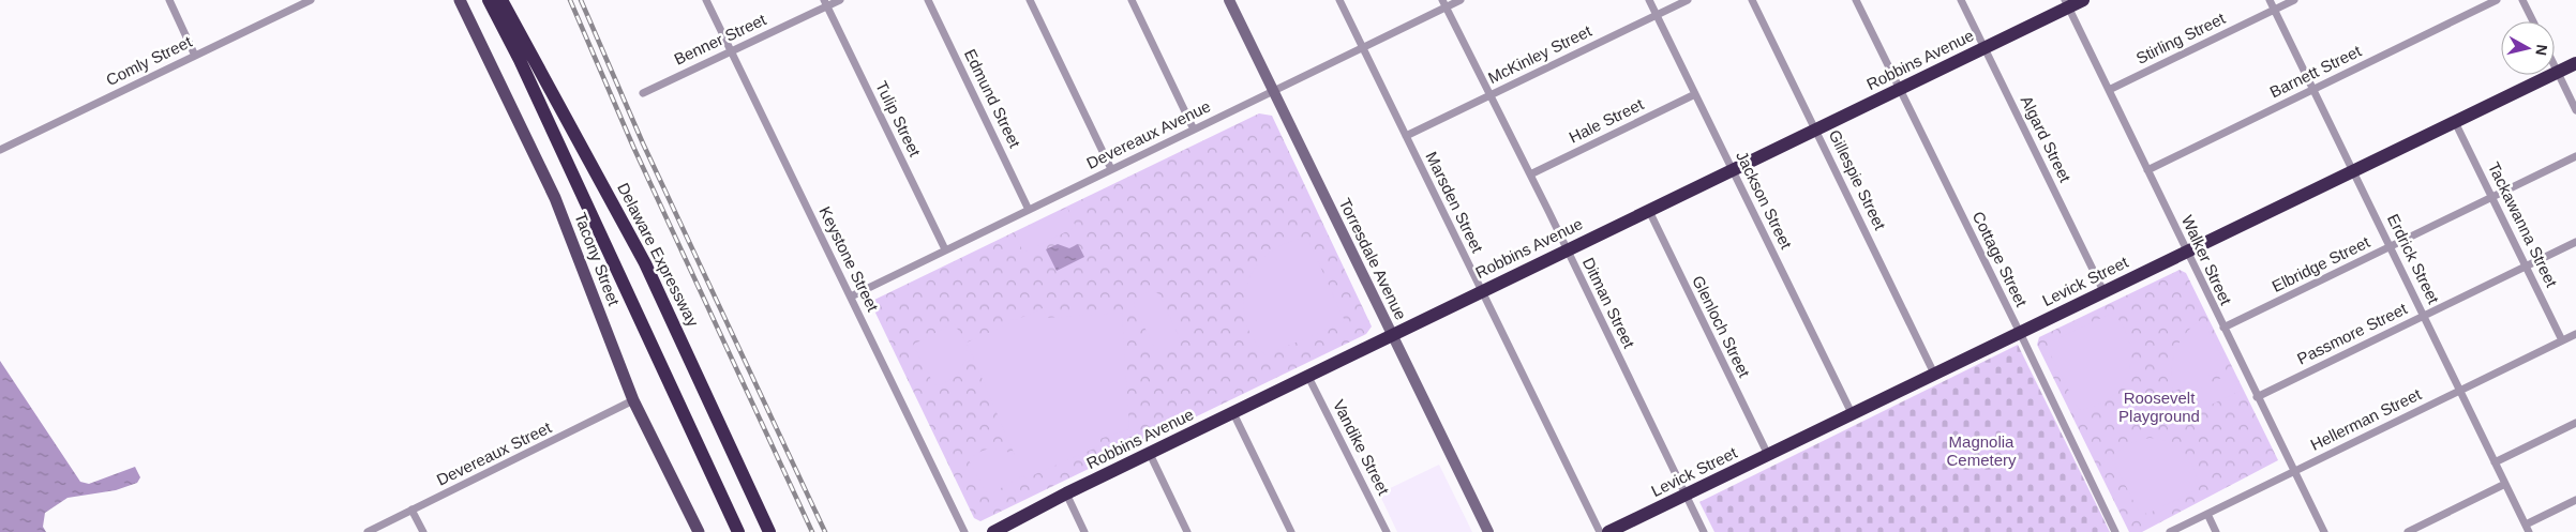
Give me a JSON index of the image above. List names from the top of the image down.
{
  "streets": {
    "highway": ["Robbins Avenue", "Delaware Expressway", "Levick Street"],
    "main road": ["Tacony Street"],
    "street": [
      "Stirling Street",
      "Benner Street",
      "McKinley Street",
      "Comly Street",
      "Barnett Street",
      "Edmund Street",
      "Tulip Street",
      "Hale Street",
      "Devereaux Avenue",
      "Algard Street",
      "Gillespie Street",
      "Jackson Street",
      "Marsden Street",
      "Tackawanna Street",
      "Keystone Street",
      "Torresdale Avenue",
      "Cottage Street",
      "Erdrick Street",
      "Walker Street",
      "Elbridge Street",
      "Ditman Street",
      "Glenloch Street",
      "Passmore Street",
      "Hellerman Street",
      "Vandike Street",
      "Devereaux Street"
    ]
  },
  "crossings": [
    ["Stirling Street", "Erdrick Street"],
    ["Stirling Street", "Walker Street"],
    ["Benner Street", "Tulip Street"],
    ["Benner Street", "Keystone Street"],
    ["McKinley Street", "Jackson Street"],
    ["McKinley Street", "Marsden Street"],
    ["McKinley Street", "Ditman Street"],
    ["Robbins Avenue", "Algard Street"],
    ["Robbins Avenue", "Gillespie Street"],
    ["Robbins Avenue", "Jackson Street"],
    ["Robbins Avenue", "Marsden Street"],
    ["Robbins Avenue", "Torresdale Avenue"],
    ["Robbins Avenue", "Cottage Street"],
    ["Robbins Avenue", "Walker Street"],
    ["Robbins Avenue", "Ditman Street"],
    ["Robbins Avenue", "Glenloch Street"],
    ["Robbins Avenue", "Vandike Street"],
    ["Barnett Street", "Erdrick Street"],
    ["Barnett Street", "Walker Street"],
    ["Edmund Street", "Devereaux Avenue"],
    ["Tulip Street", "Devereaux Avenue"],
    ["Hale Street", "Jackson Street"],
    ["Hale Street", "Ditman Street"],
    ["Devereaux Avenue", "Marsden Street"],
    ["Devereaux Avenue", "Keystone Street"],
    ["Devereaux Avenue", "Torresdale Avenue"],
    ["Devereaux Avenue", "Ditman Street"],
    ["Algard Street", "Levick Street"],
    ["Gillespie Street", "Levick Street"],
    ["Jackson Street", "Levick Street"],
    ["Tackawanna Street", "Elbridge Street"],
    ["Tackawanna Street", "Levick Street"],
    ["Tackawanna Street", "Passmore Street"],
    ["Tackawanna Street", "Hellerman Street"],
    ["Tacony Street", "Devereaux Street"],
    ["Cottage Street", "Levick Street"],
    ["Erdrick Street", "Elbridge Street"],
    ["Erdrick Street", "Levick Street"],
    ["Erdrick Street", "Passmore Street"],
    ["Erdrick Street", "Hellerman Street"],
    ["Walker Street", "Elbridge Street"],
    ["Walker Street", "Levick Street"],
    ["Walker Street", "Passmore Street"],
    ["Walker Street", "Hellerman Street"],
    ["Levick Street", "Ditman Street"],
    ["Levick Street", "Glenloch Street"]
  ],
  "parks": ["Roosevelt Playground", "Magnolia Cemetery"],
  "north": "right"
}
